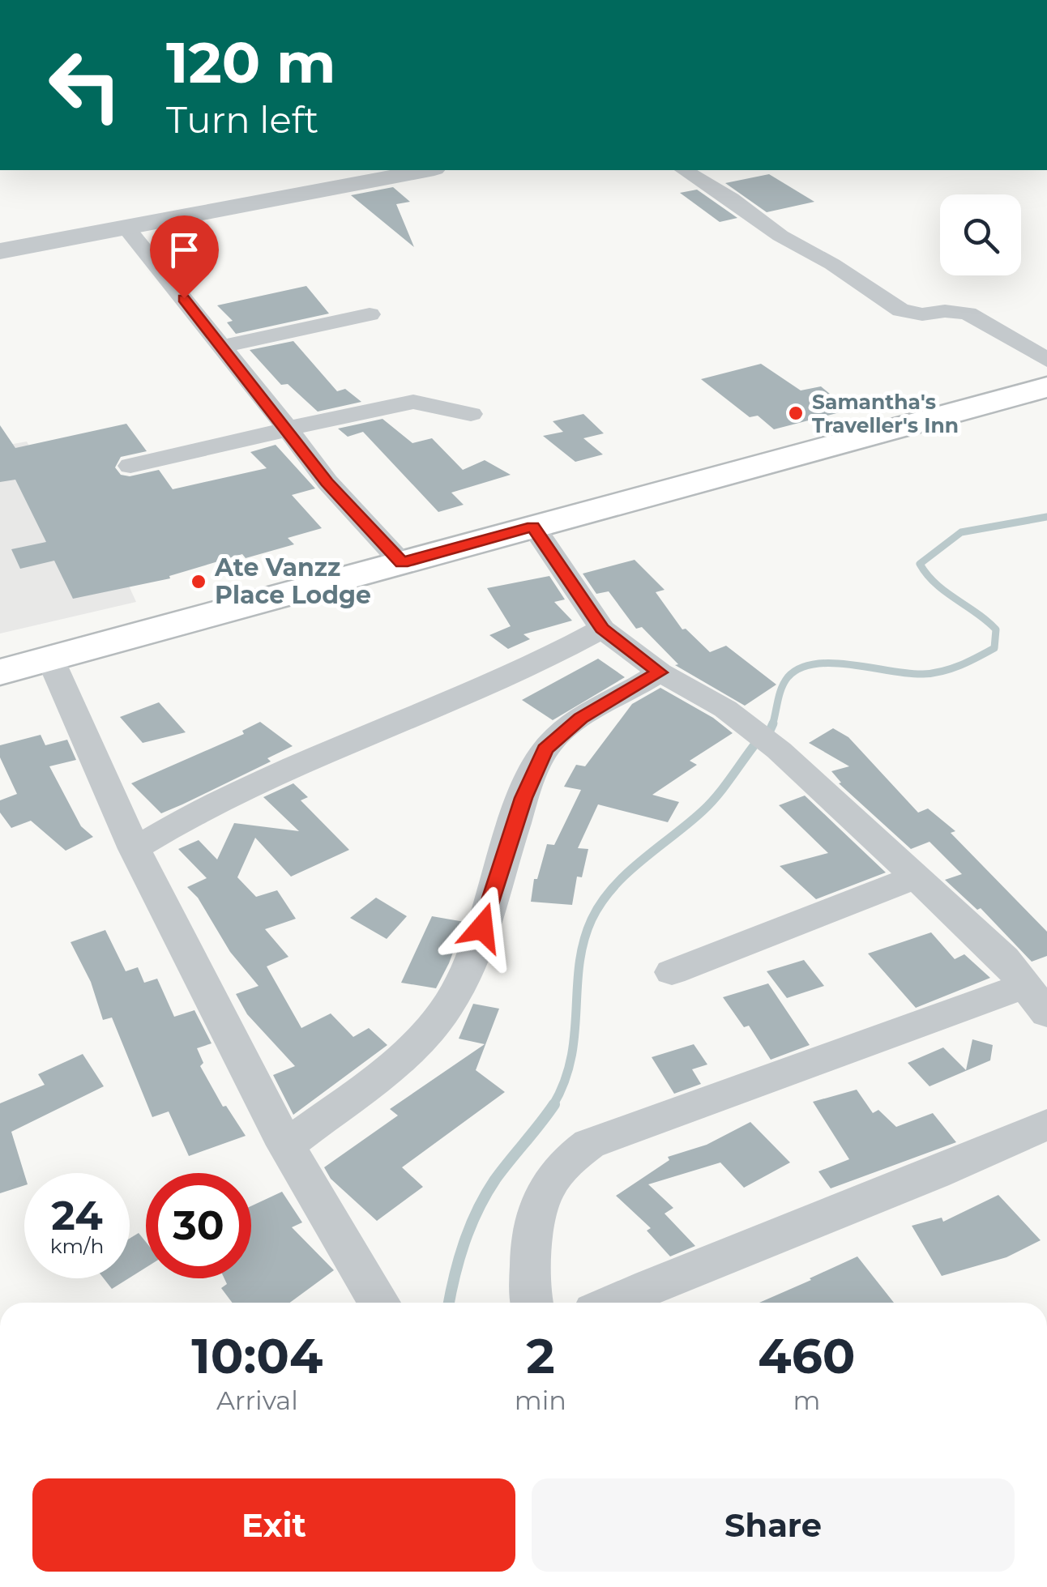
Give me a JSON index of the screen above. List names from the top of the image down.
{
  "places": ["Samantha's Traveller's Inn", "Ate Vanzz Place Lodge"],
  "page": {
    "turn": ["120 m", "Turn left"],
    "speed": "24 km/h",
    "limit": "30",
    "eta": [
      "10:04",
      "Arrival",
      "2",
      "min",
      "460",
      "m"
    ],
    "buttons": ["Exit", "Share"]
  }
}
